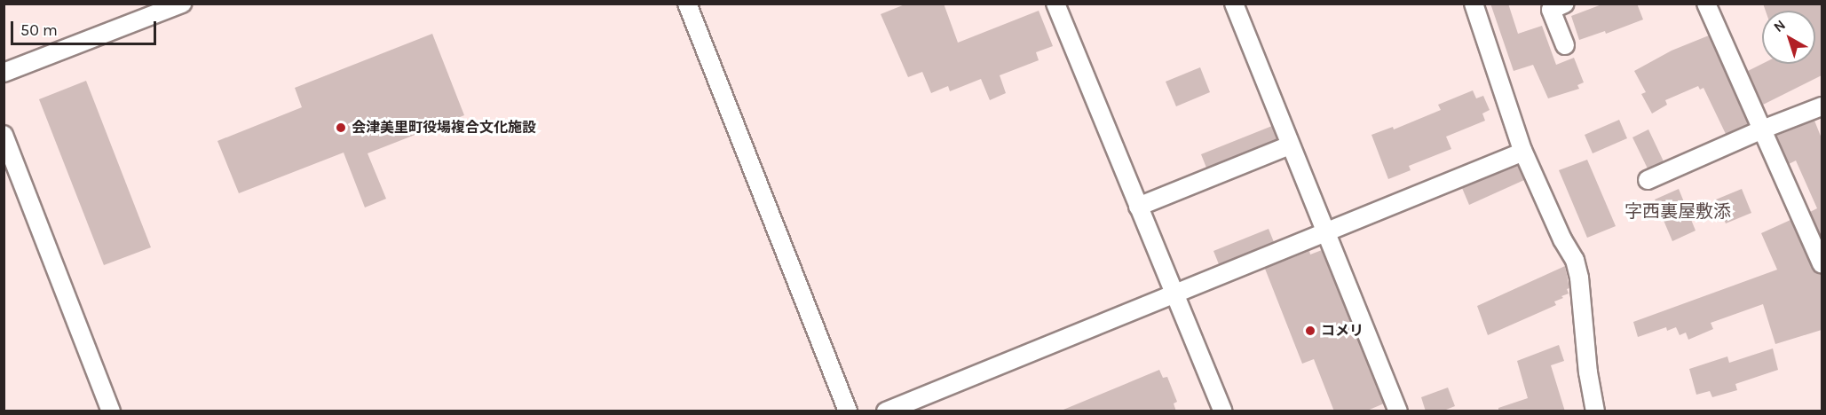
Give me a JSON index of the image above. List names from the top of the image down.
{
  "districts": ["字西裏屋敷添"],
  "places": ["会津美里町役場複合文化施設", "コメリ"],
  "scale_bar": "50 m",
  "north": "top left"
}
